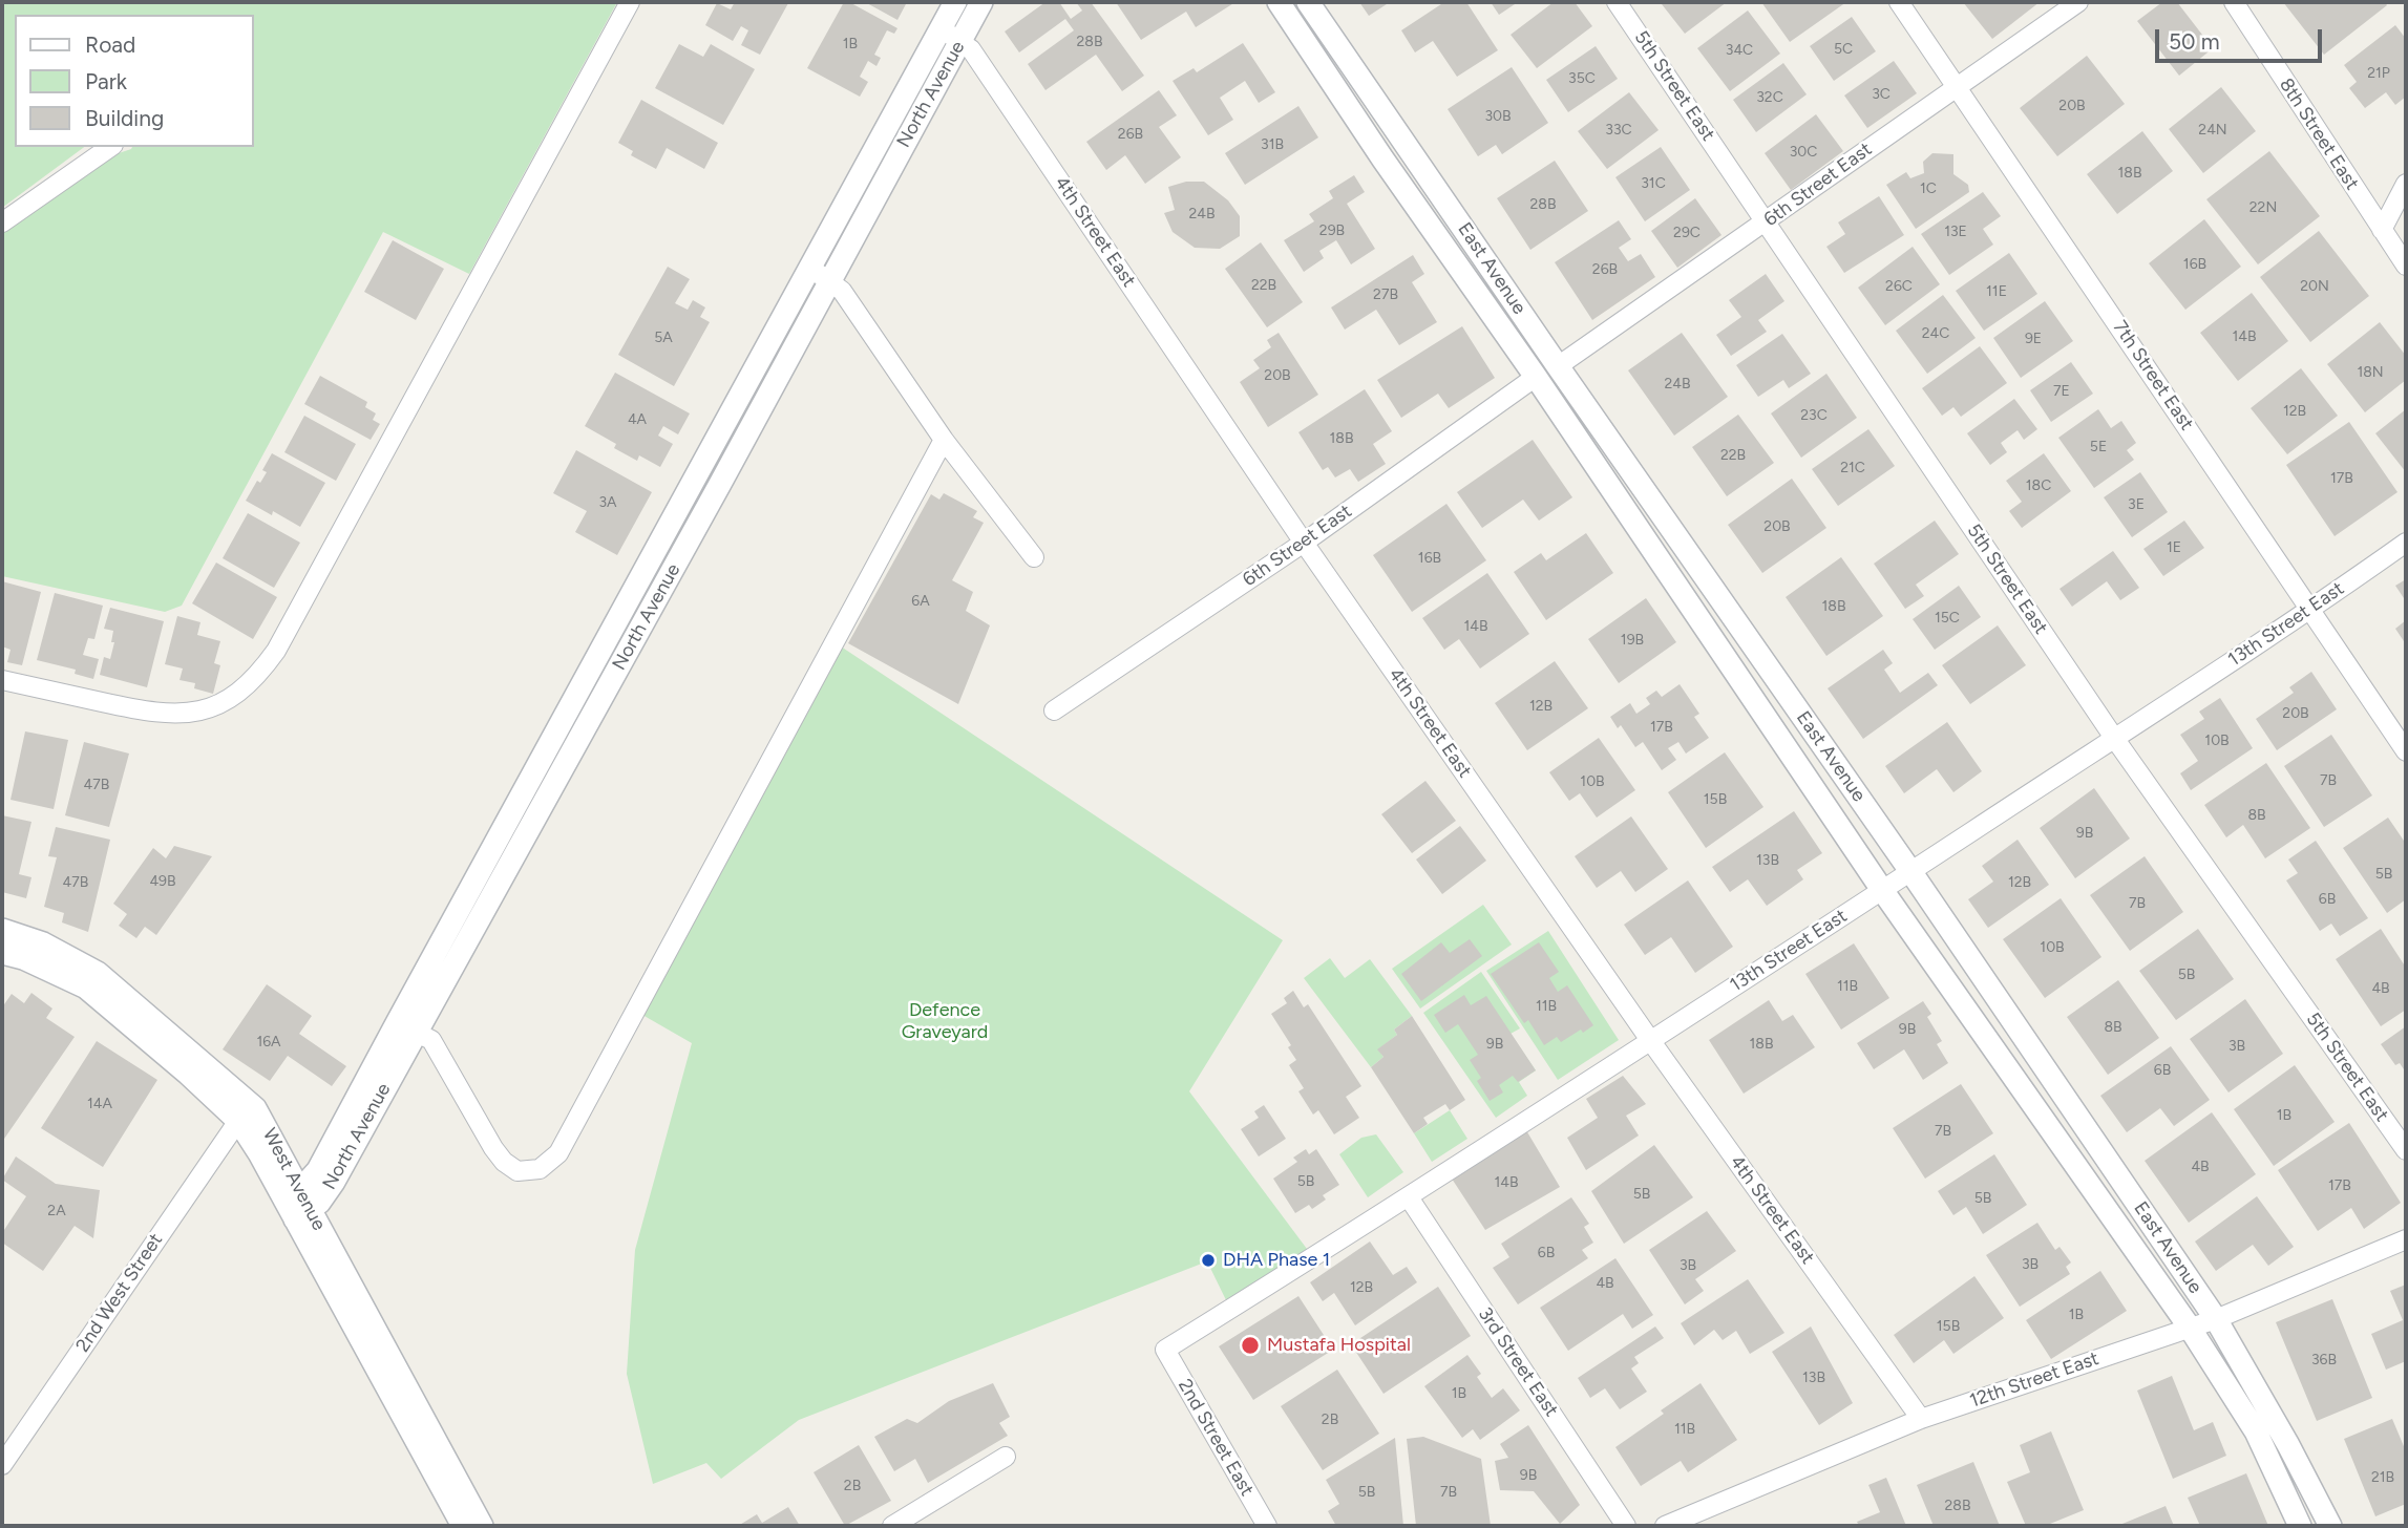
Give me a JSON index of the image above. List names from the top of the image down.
{
  "streets": {
    "street": [
      "5th Street East",
      "North Avenue",
      "8th Street East",
      "6th Street East",
      "4th Street East",
      "East Avenue",
      "7th Street East",
      "13th Street East",
      "West Avenue",
      "2nd West Street",
      "3rd Street East",
      "12th Street East",
      "2nd Street East"
    ]
  },
  "crossings": [
    ["5th Street East", "6th Street East"],
    ["5th Street East", "13th Street East"],
    ["North Avenue", "4th Street East"],
    ["North Avenue", "West Avenue"],
    ["6th Street East", "4th Street East"],
    ["6th Street East", "East Avenue"],
    ["6th Street East", "7th Street East"],
    ["4th Street East", "13th Street East"],
    ["4th Street East", "12th Street East"],
    ["East Avenue", "13th Street East"],
    ["East Avenue", "12th Street East"],
    ["7th Street East", "13th Street East"],
    ["13th Street East", "3rd Street East"],
    ["13th Street East", "2nd Street East"],
    ["West Avenue", "2nd West Street"]
  ],
  "parks": ["Defence Graveyard"],
  "places": ["DHA Phase 1", "Mustafa Hospital"],
  "house_numbers": [
    "28B",
    "1B",
    "5C",
    "34C",
    "21P",
    "35C",
    "3C",
    "32C",
    "20B",
    "30B",
    "33C",
    "24N",
    "26B",
    "31B",
    "30C",
    "18B",
    "31C",
    "1C",
    "28B",
    "22N",
    "24B",
    "29B",
    "13E",
    "29C",
    "16B",
    "26B",
    "22B",
    "26C",
    "20N",
    "11E",
    "27B",
    "24C",
    "14B",
    "5A",
    "9E",
    "18N",
    "20B",
    "24B",
    "7E",
    "12B",
    "23C",
    "4A",
    "18B",
    "5E",
    "22B",
    "21C",
    "17B",
    "18C",
    "3A",
    "3E",
    "20B",
    "1E",
    "16B",
    "6A",
    "18B",
    "15C",
    "14B",
    "19B",
    "12B",
    "20B",
    "17B",
    "10B",
    "7B",
    "10B",
    "47B",
    "15B",
    "8B",
    "9B",
    "13B",
    "5B",
    "49B",
    "47B",
    "12B",
    "6B",
    "7B",
    "10B",
    "5B",
    "11B",
    "4B",
    "11B",
    "8B",
    "9B",
    "16A",
    "9B",
    "18B",
    "3B",
    "6B",
    "14A",
    "1B",
    "7B",
    "4B",
    "5B",
    "14B",
    "17B",
    "5B",
    "5B",
    "2A",
    "6B",
    "3B",
    "3B",
    "4B",
    "12B",
    "1B",
    "15B",
    "36B",
    "13B",
    "1B",
    "2B",
    "11B",
    "9B",
    "21B",
    "2B",
    "5B",
    "7B",
    "28B"
  ],
  "legend": ["Road", "Park", "Building"],
  "scale_bar": "50 m"
}
